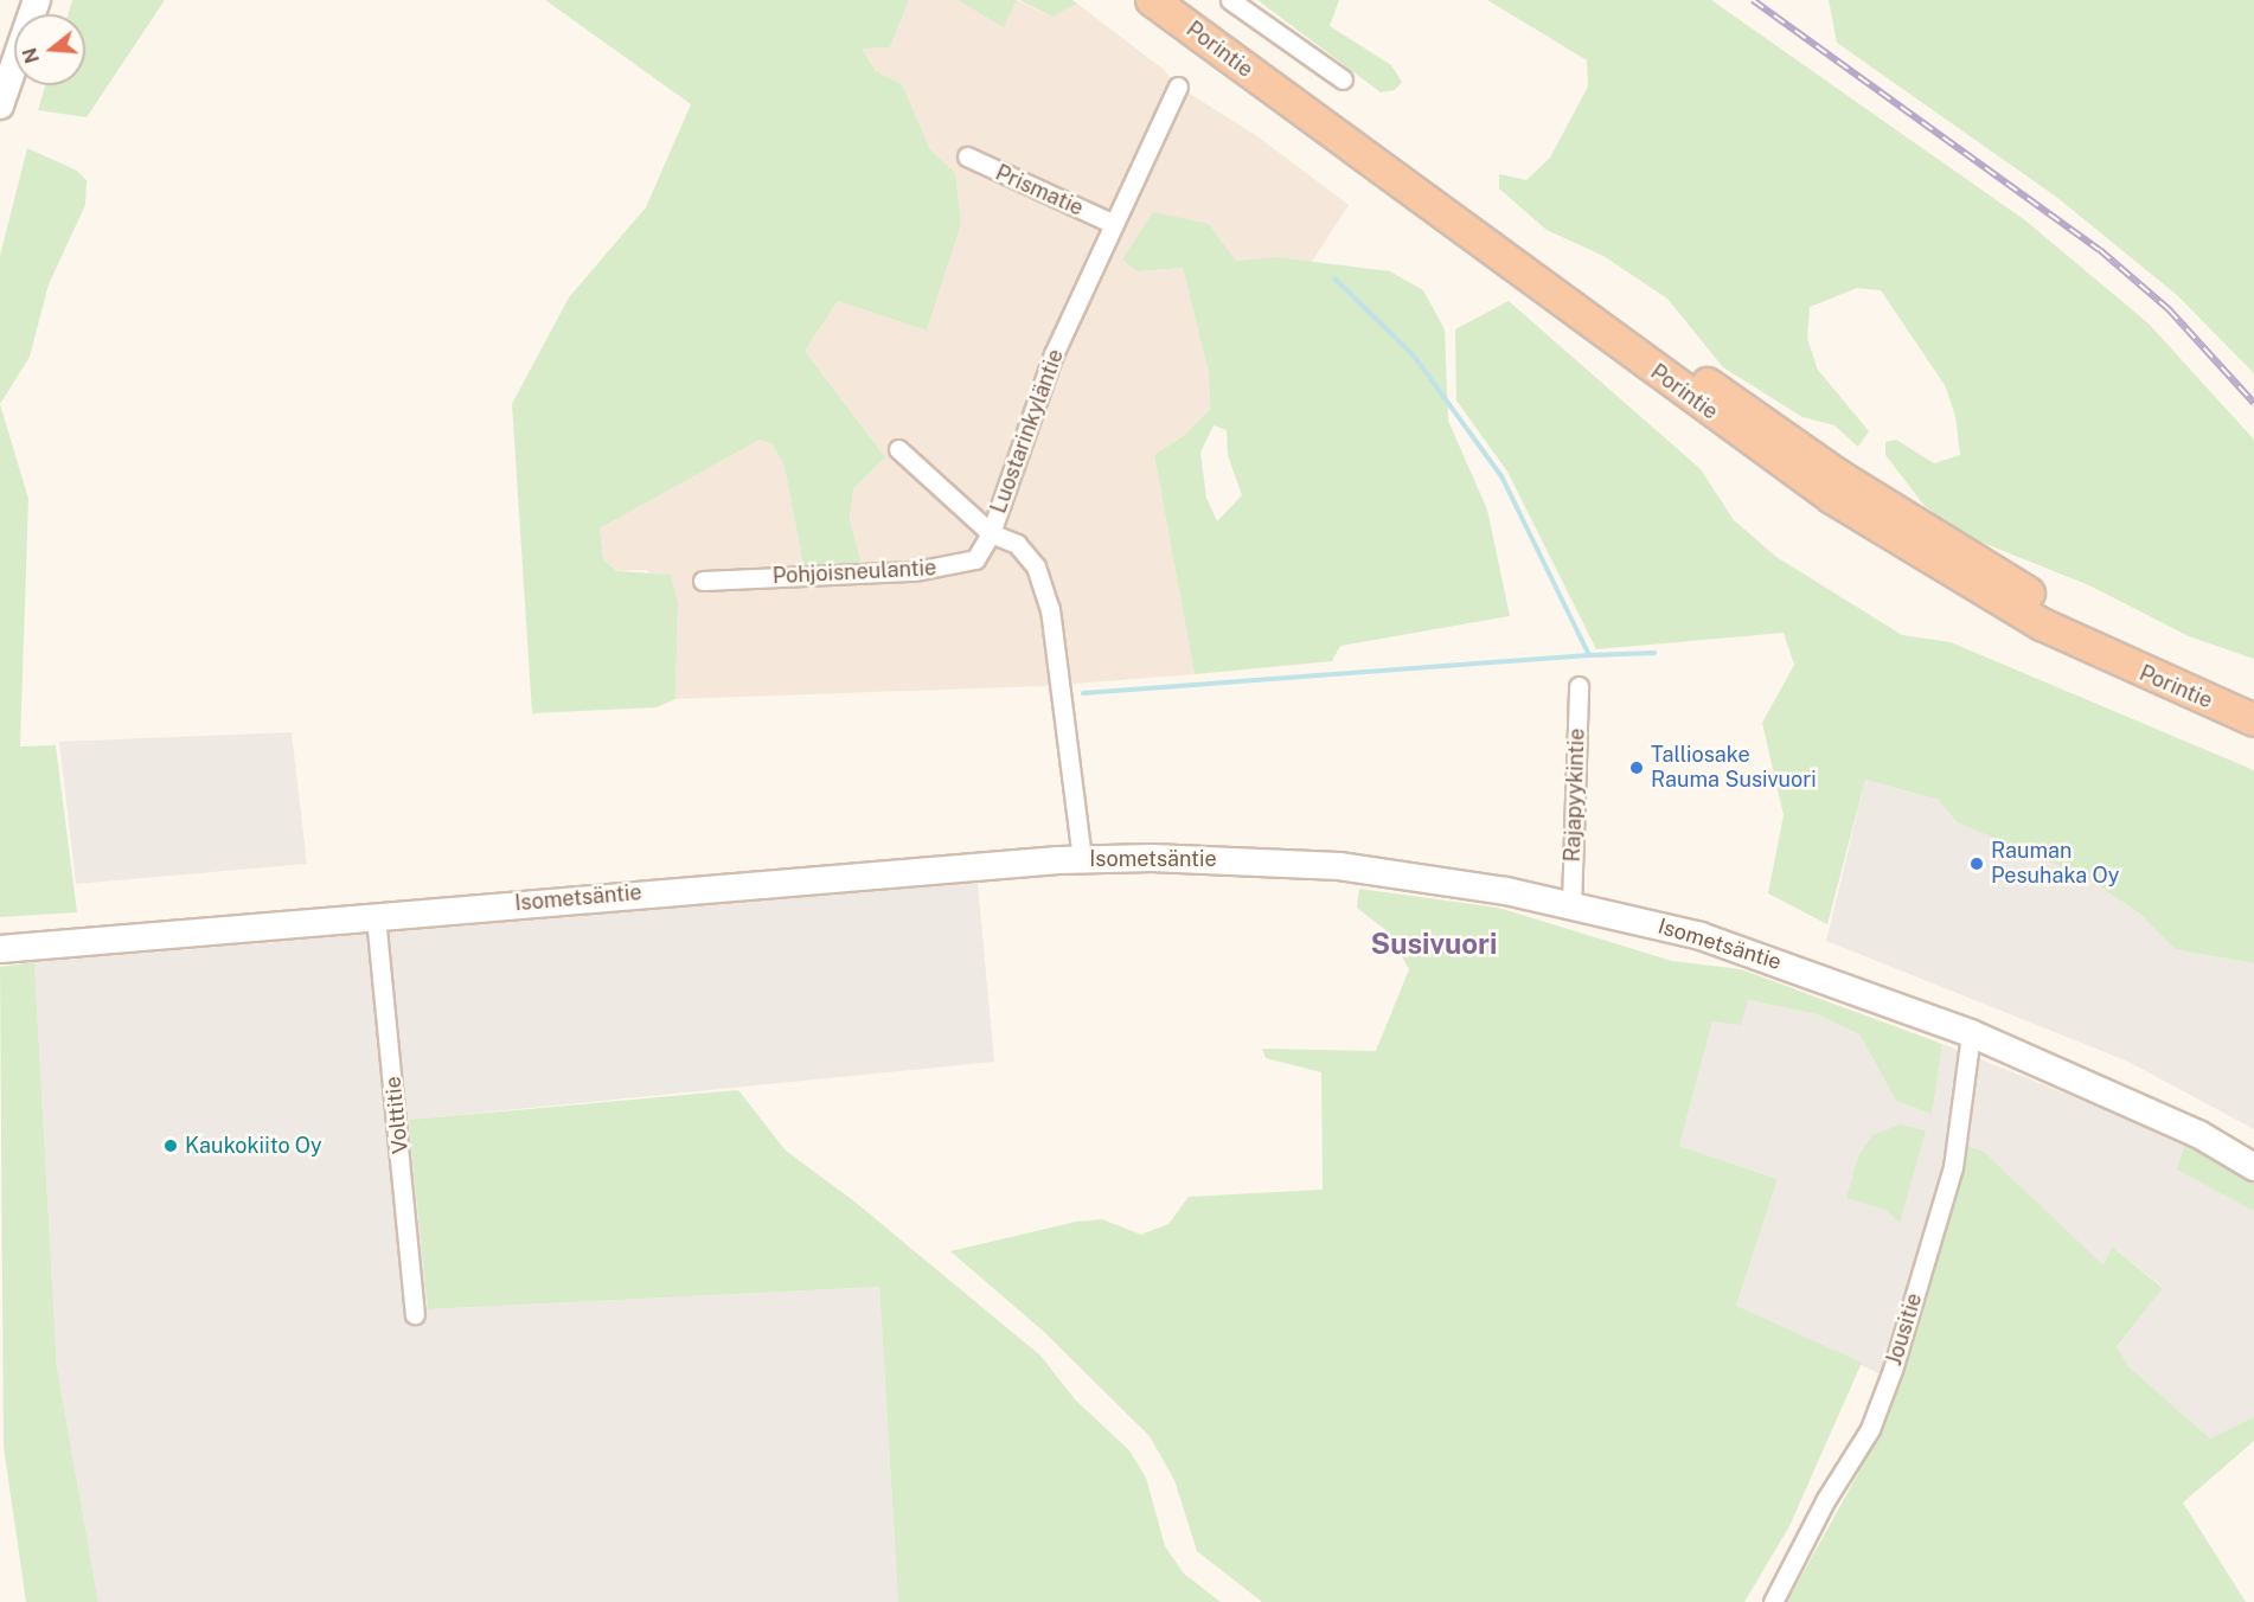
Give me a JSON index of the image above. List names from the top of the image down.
{
  "streets": {
    "highway": ["Porintie"],
    "main road": ["Isometsäntie"],
    "street": [
      "Prismatie",
      "Luostarinkyläntie",
      "Pohjoisneulantie",
      "Rajapyykintie",
      "Volttitie",
      "Jousitie"
    ]
  },
  "crossings": [
    ["Prismatie", "Luostarinkyläntie"],
    ["Luostarinkyläntie", "Pohjoisneulantie"],
    ["Luostarinkyläntie", "Isometsäntie"],
    ["Rajapyykintie", "Isometsäntie"],
    ["Isometsäntie", "Volttitie"],
    ["Isometsäntie", "Jousitie"]
  ],
  "districts": ["Susivuori"],
  "places": ["Talliosake Rauma Susivuori", "Rauman Pesuhaka Oy", "Kaukokiito Oy"],
  "north": "left"
}
